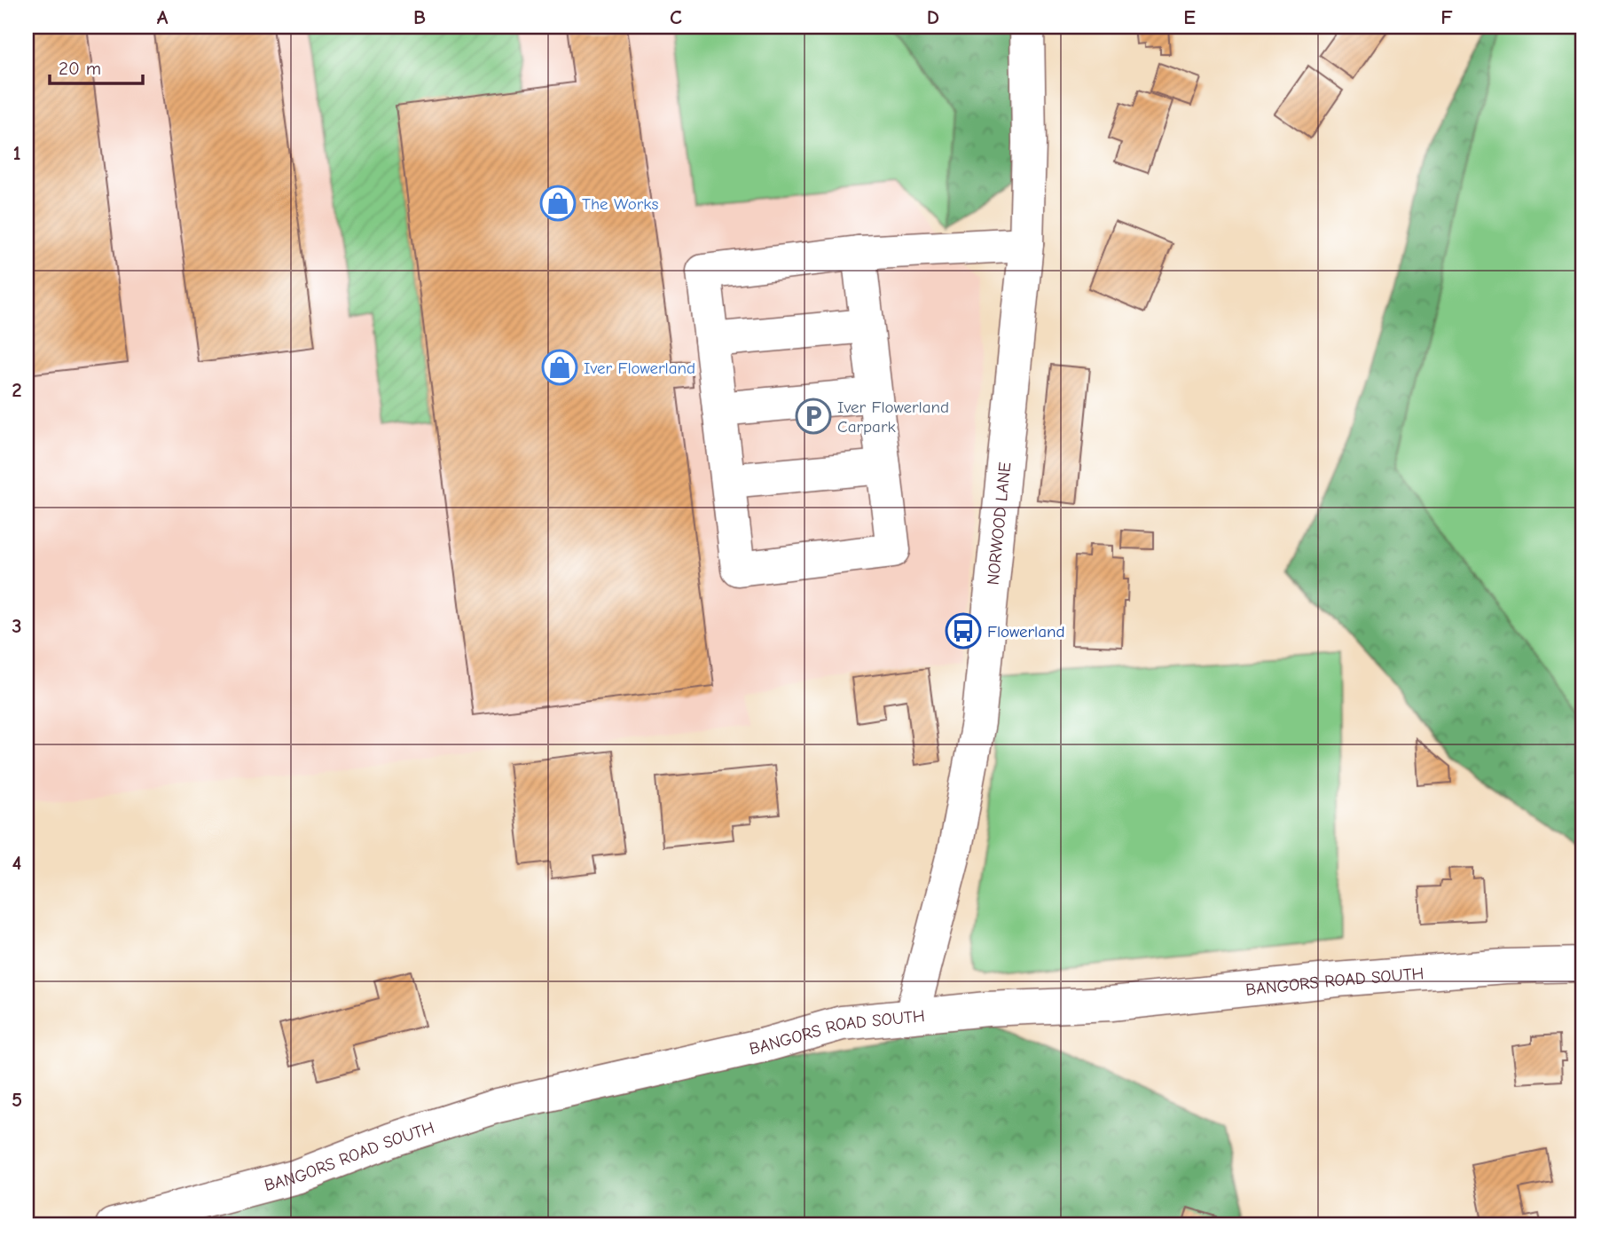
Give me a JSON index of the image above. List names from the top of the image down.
{
  "streets": {
    "street": ["NORWOOD LANE", "BANGORS ROAD SOUTH"]
  },
  "crossings": [
    ["NORWOOD LANE", "BANGORS ROAD SOUTH"]
  ],
  "places": {
    "shop": ["The Works", "Iver Flowerland"],
    "parking": ["Iver Flowerland Carpark"],
    "bus stop": ["Flowerland"]
  },
  "scale_bar": "20 m",
  "grid": {
    "columns": [
      "A",
      "B",
      "C",
      "D",
      "E",
      "F"
    ],
    "rows": [
      "1",
      "2",
      "3",
      "4",
      "5"
    ]
  }
}
